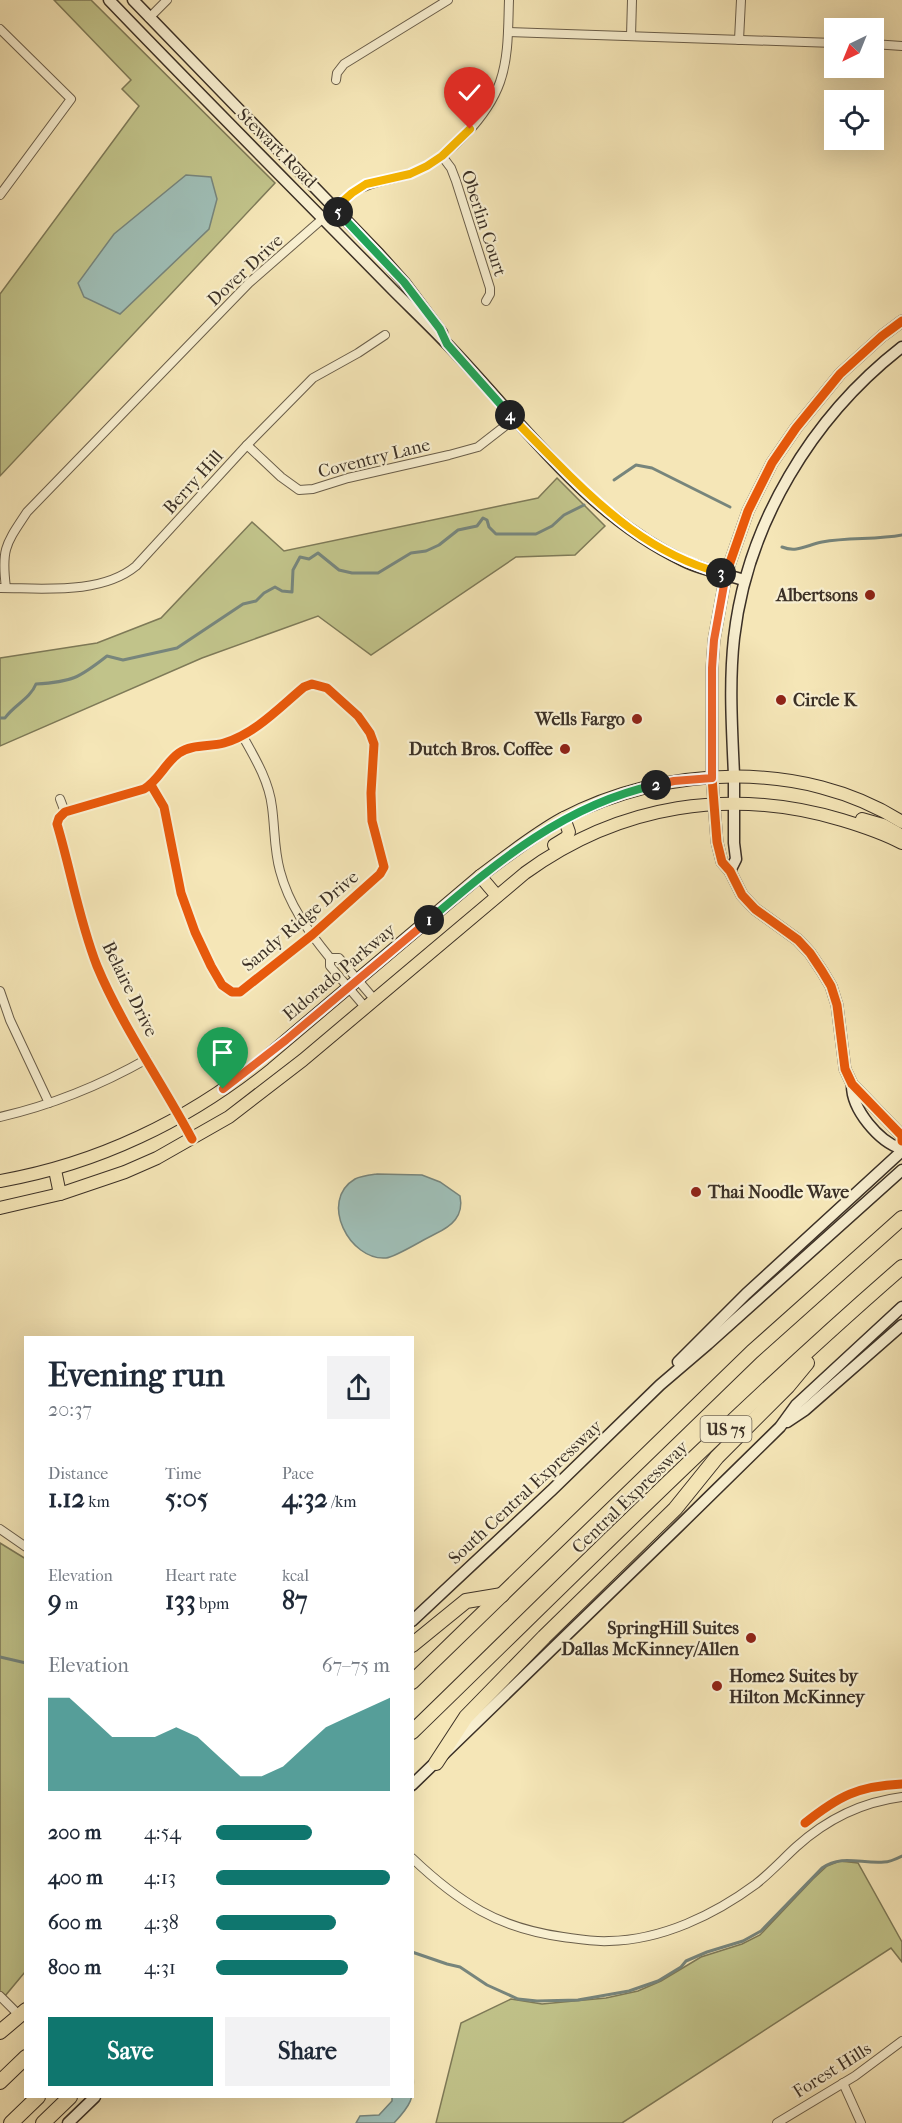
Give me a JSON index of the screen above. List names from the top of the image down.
{
  "streets": {
    "highway": ["US 75", "Central Expressway"],
    "main road": ["Eldorado Parkway"],
    "street": [
      "Stewart Road",
      "Oberlin Court",
      "Dover Drive",
      "Coventry Lane",
      "Berry Hill",
      "Sandy Ridge Drive",
      "Belaire Drive",
      "South Central Expressway",
      "Forest Hills"
    ]
  },
  "crossings": [
    ["Stewart Road", "Dover Drive"],
    ["Stewart Road", "Coventry Lane"],
    ["Oberlin Court", "Dover Drive"],
    ["Dover Drive", "Berry Hill"],
    ["Coventry Lane", "Berry Hill"],
    ["Eldorado Parkway", "Belaire Drive"]
  ],
  "places": [
    "Albertsons",
    "Circle K",
    "Wells Fargo",
    "Dutch Bros. Coffee",
    "Thai Noodle Wave",
    "SpringHill Suites Dallas McKinney/Allen",
    "Home2 Suites by Hilton McKinney"
  ],
  "north": "bottom left",
  "page": {
    "pins": [
      "5",
      "4",
      "3",
      "2",
      "1"
    ],
    "heading": ["Evening run", "20:37"],
    "stats": [
      ["Distance", "1.12 km"],
      ["Time", "5:05"],
      ["Pace", "4:32 /km"],
      ["Elevation", "9 m"],
      ["Heart rate", "133 bpm"],
      ["kcal", "87"]
    ],
    "chart": ["Elevation", "67–75 m"],
    "list": [
      {
        "name": "200 m",
        "note": "4:54"
      },
      {
        "name": "400 m",
        "note": "4:13"
      },
      {
        "name": "600 m",
        "note": "4:38"
      },
      {
        "name": "800 m",
        "note": "4:31"
      }
    ],
    "buttons": ["Save", "Share"]
  }
}
